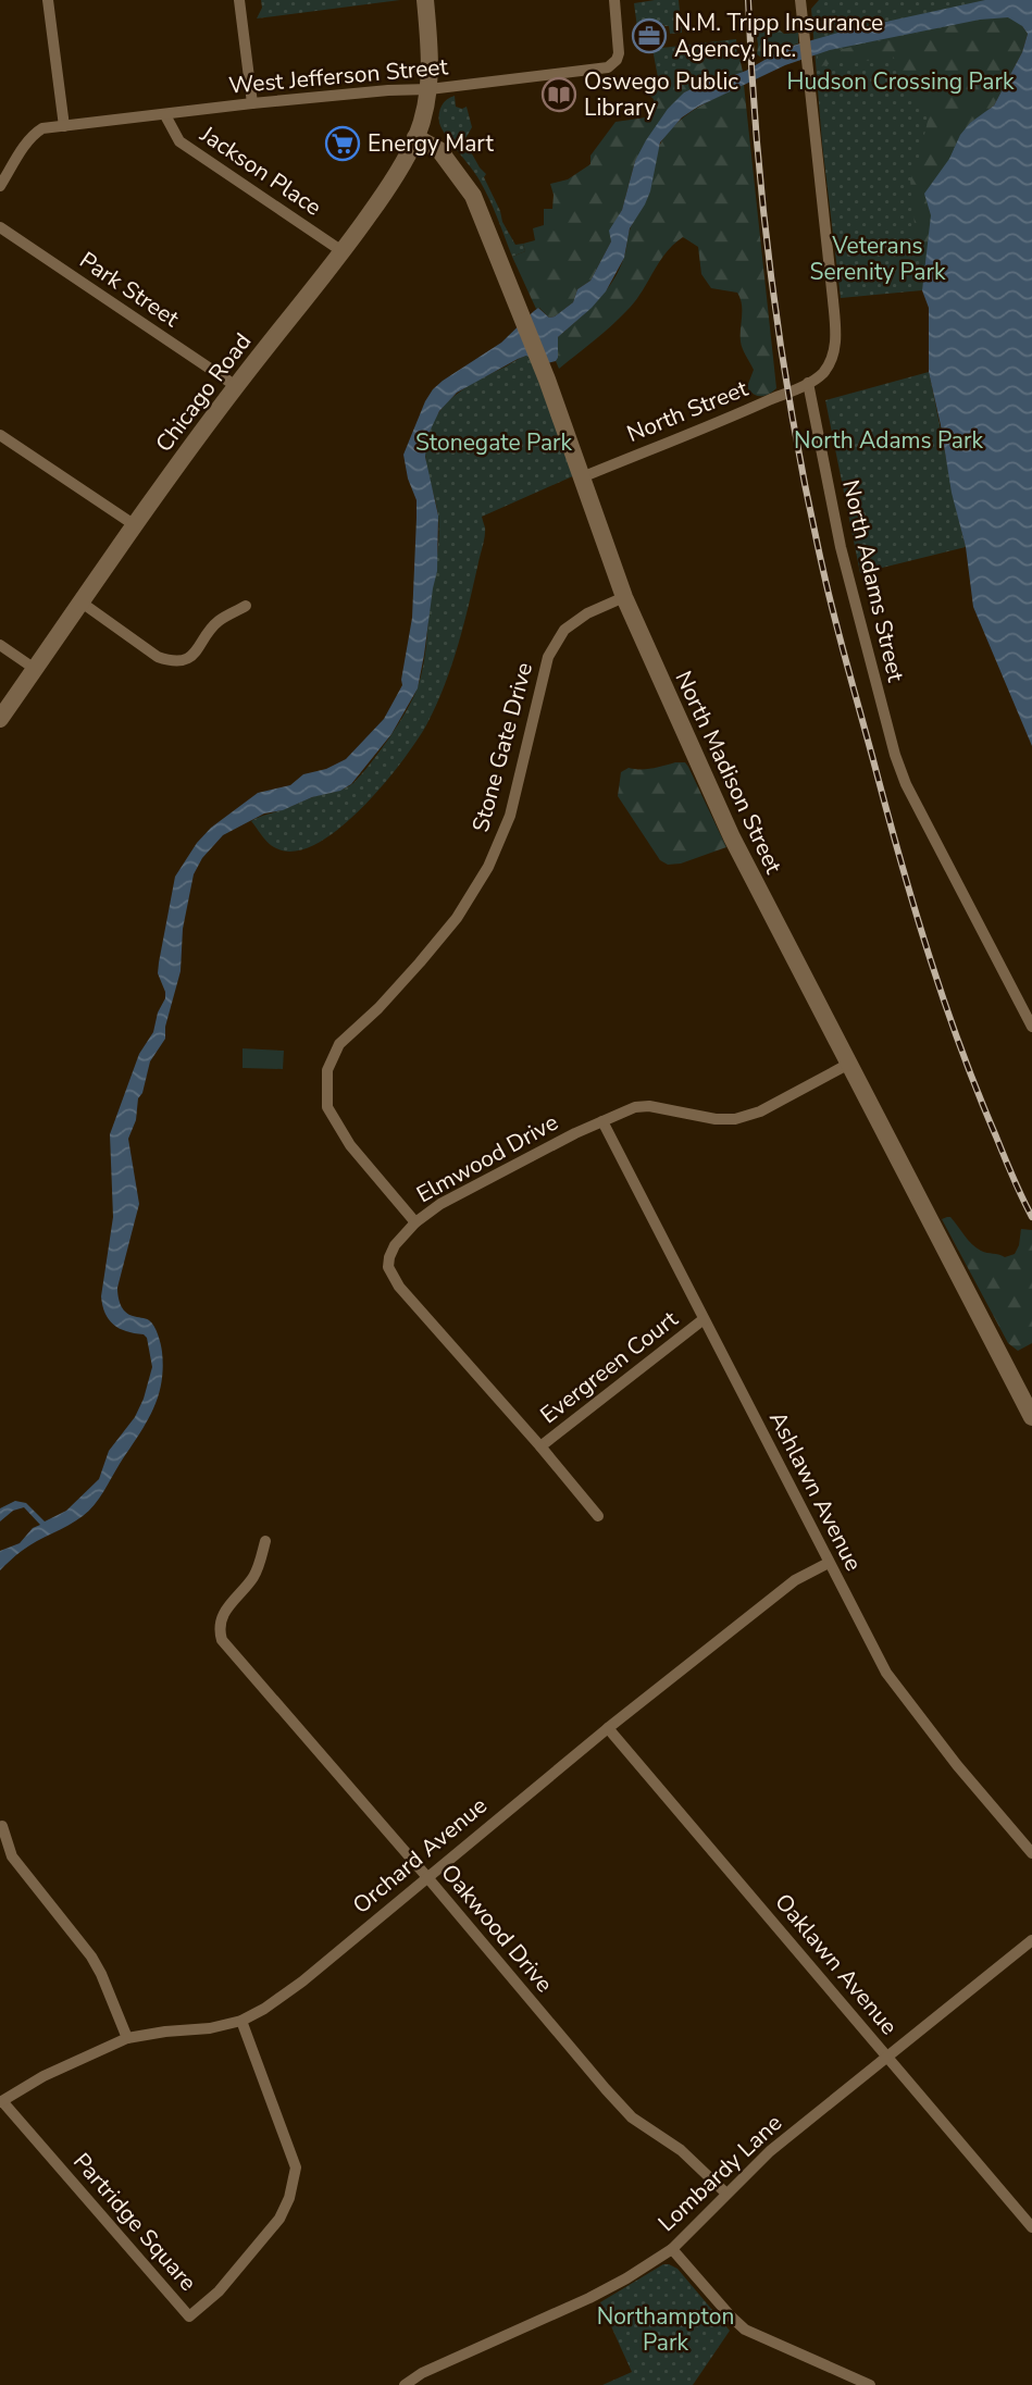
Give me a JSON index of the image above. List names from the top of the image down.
{
  "streets": {
    "street": [
      "West Jefferson Street",
      "Jackson Place",
      "Park Street",
      "Chicago Road",
      "North Street",
      "North Adams Street",
      "Stone Gate Drive",
      "North Madison Street",
      "Elmwood Drive",
      "Evergreen Court",
      "Ashlawn Avenue",
      "Orchard Avenue",
      "Oakwood Drive",
      "Oaklawn Avenue",
      "Lombardy Lane",
      "Partridge Square"
    ]
  },
  "crossings": [
    ["West Jefferson Street", "Jackson Place"],
    ["West Jefferson Street", "Chicago Road"],
    ["Jackson Place", "Chicago Road"],
    ["Park Street", "Chicago Road"],
    ["Chicago Road", "North Madison Street"],
    ["North Street", "North Adams Street"],
    ["North Street", "North Madison Street"],
    ["Stone Gate Drive", "North Madison Street"],
    ["Stone Gate Drive", "Elmwood Drive"],
    ["North Madison Street", "Elmwood Drive"],
    ["Elmwood Drive", "Evergreen Court"],
    ["Elmwood Drive", "Ashlawn Avenue"],
    ["Evergreen Court", "Ashlawn Avenue"],
    ["Ashlawn Avenue", "Orchard Avenue"],
    ["Orchard Avenue", "Oakwood Drive"],
    ["Orchard Avenue", "Oaklawn Avenue"],
    ["Orchard Avenue", "Partridge Square"],
    ["Oakwood Drive", "Lombardy Lane"],
    ["Oaklawn Avenue", "Lombardy Lane"]
  ],
  "parks": [
    "Hudson Crossing Park",
    "Veterans Serenity Park",
    "North Adams Park",
    "Stonegate Park",
    "Northampton Park"
  ],
  "places": {
    "office": ["N.M. Tripp Insurance Agency, Inc."],
    "library": ["Oswego Public Library"],
    "supermarket": ["Energy Mart"]
  }
}
